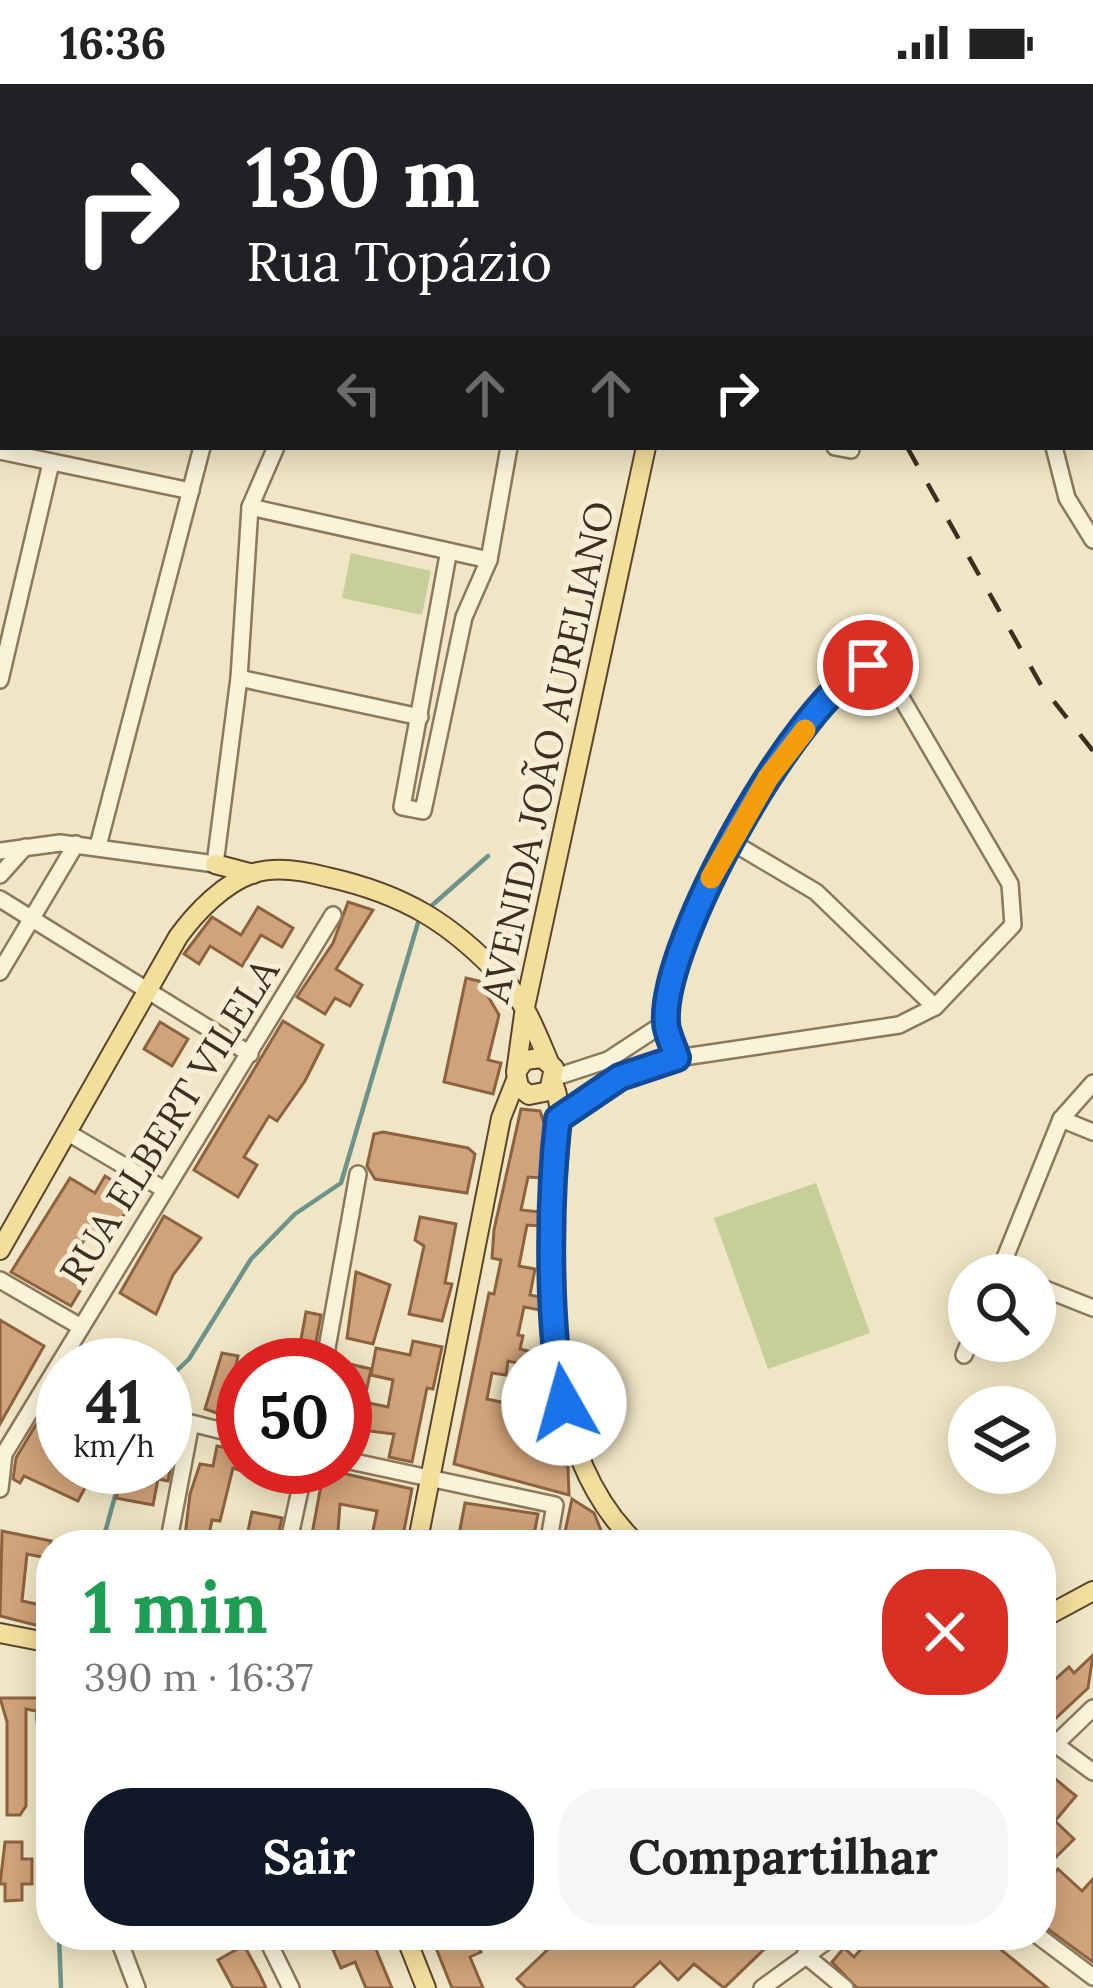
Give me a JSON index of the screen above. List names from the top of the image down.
{
  "streets": {
    "main road": ["AVENIDA JOÃO AURELIANO"],
    "street": ["RUA ELBERT VILELA"]
  },
  "page": {
    "status": "16:36",
    "turn": ["130 m", "Rua Topázio"],
    "speed": "41 km/h",
    "limit": "50",
    "heading": ["1 min", "390 m · 16:37"],
    "buttons": ["Sair", "Compartilhar"]
  }
}
